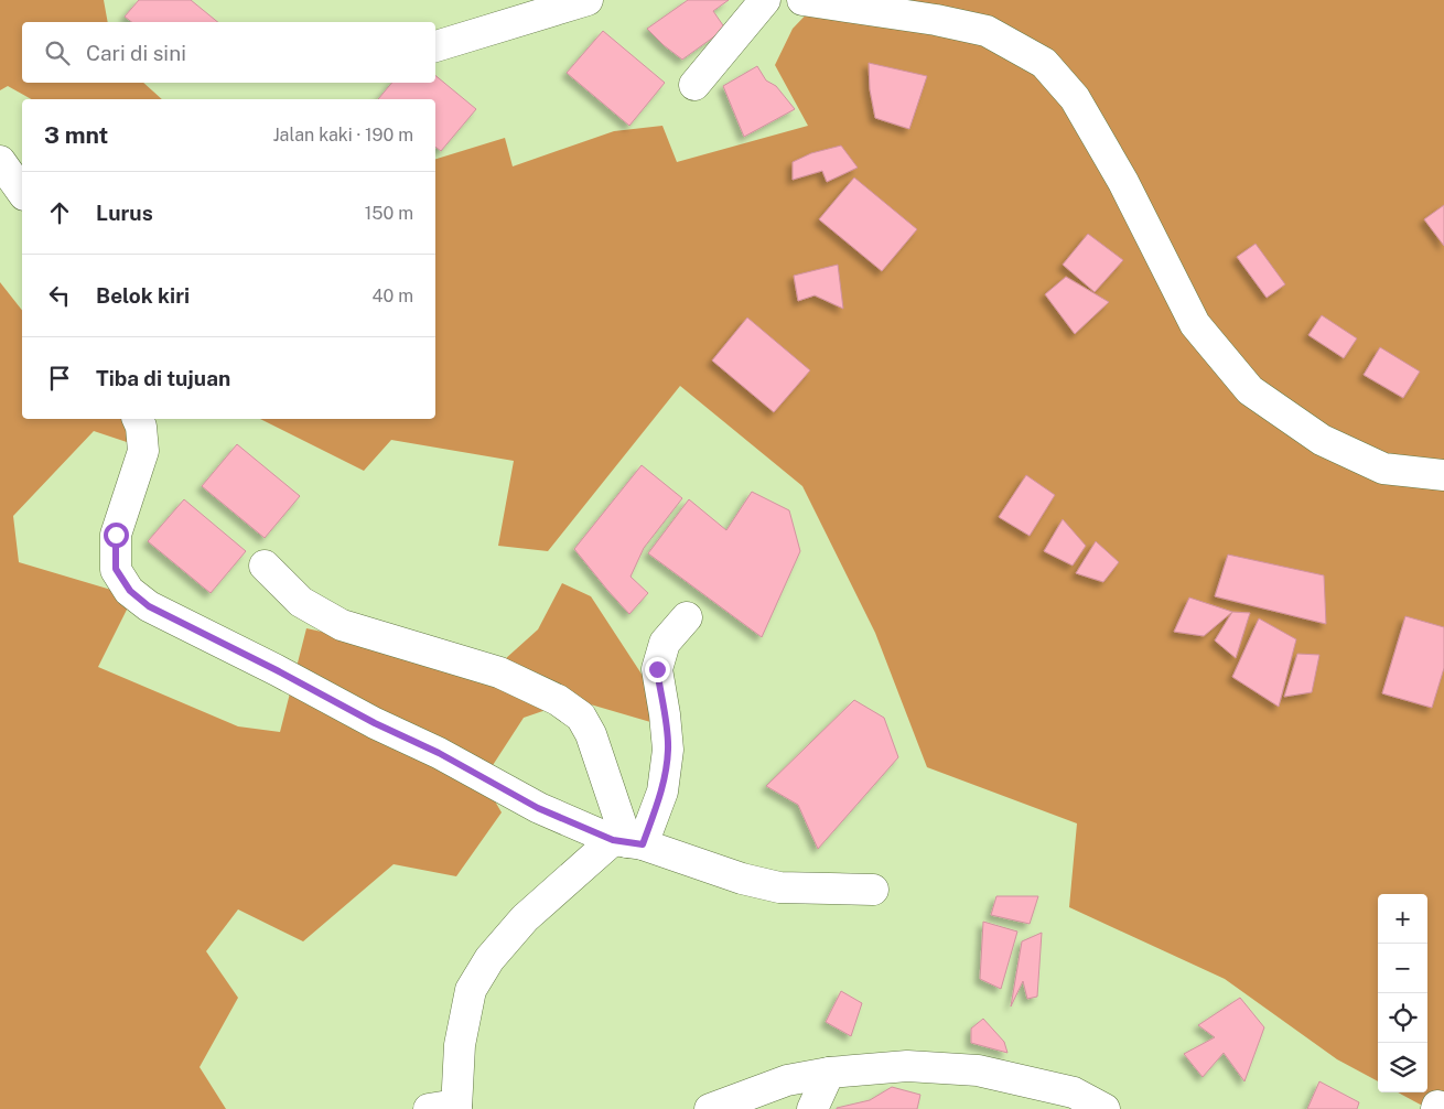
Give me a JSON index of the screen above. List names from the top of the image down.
{
  "page": {
    "search": "Cari di sini",
    "heading": ["3 mnt", "Jalan kaki · 190 m"],
    "list": [
      ["Lurus", "150 m"],
      ["Belok kiri", "40 m"],
      "Tiba di tujuan"
    ],
    "map_buttons": ["+", "−"]
  }
}
